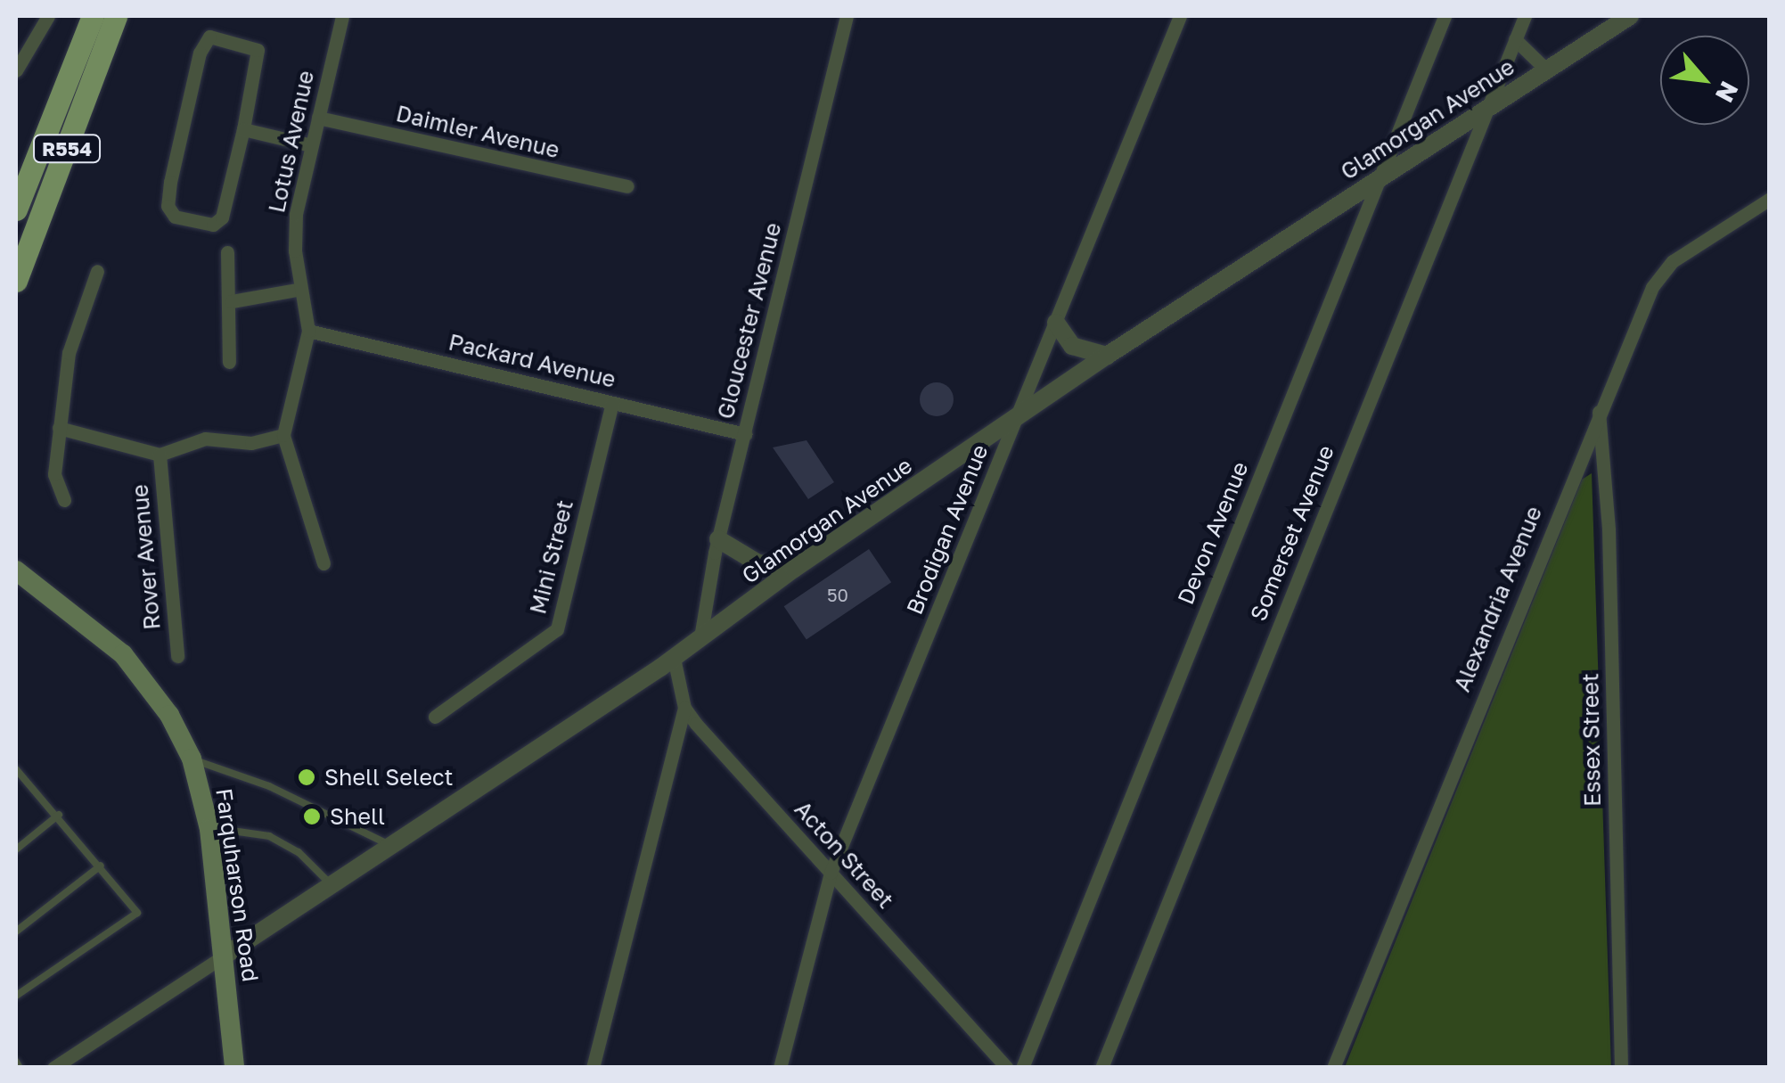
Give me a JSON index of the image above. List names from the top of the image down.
{
  "streets": {
    "main road": ["R554", "Farquharson Road"],
    "street": [
      "Glamorgan Avenue",
      "Daimler Avenue",
      "Lotus Avenue",
      "Gloucester Avenue",
      "Packard Avenue",
      "Brodigan Avenue",
      "Devon Avenue",
      "Somerset Avenue",
      "Rover Avenue",
      "Mini Street",
      "Alexandria Avenue",
      "Essex Street",
      "Acton Street"
    ]
  },
  "crossings": [
    ["Glamorgan Avenue", "Gloucester Avenue"],
    ["Glamorgan Avenue", "Brodigan Avenue"],
    ["Glamorgan Avenue", "Devon Avenue"],
    ["Glamorgan Avenue", "Somerset Avenue"],
    ["Glamorgan Avenue", "Acton Street"],
    ["Glamorgan Avenue", "Farquharson Road"],
    ["Daimler Avenue", "Lotus Avenue"],
    ["Lotus Avenue", "Packard Avenue"],
    ["Gloucester Avenue", "Packard Avenue"],
    ["Packard Avenue", "Mini Street"],
    ["Brodigan Avenue", "Acton Street"],
    ["Alexandria Avenue", "Essex Street"]
  ],
  "places": ["Shell Select", "Shell"],
  "house_numbers": ["50"],
  "north": "bottom right"
}
